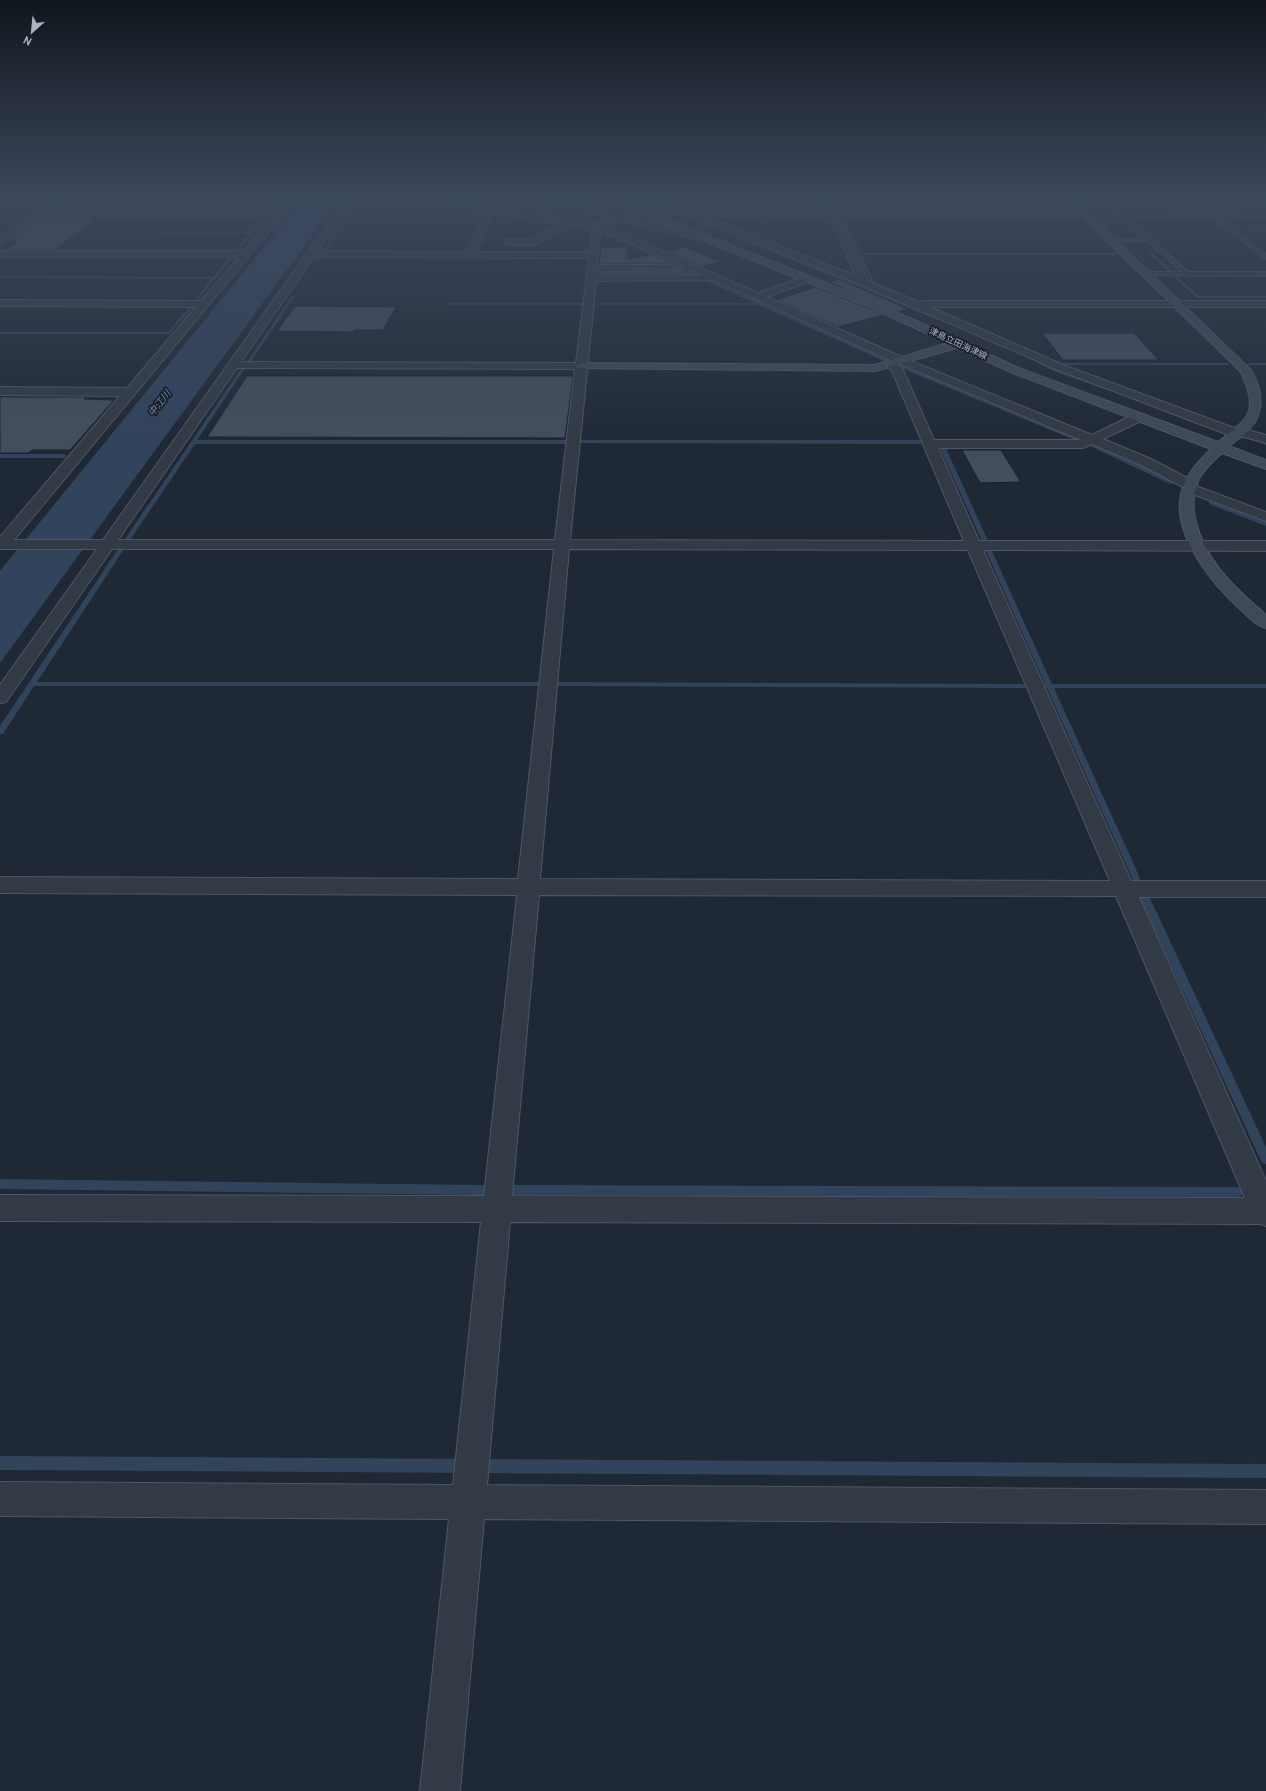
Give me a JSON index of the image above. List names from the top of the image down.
{
  "streets": {
    "street": ["津島立田海津線"]
  },
  "water": ["中江川"],
  "north": "bottom left"
}
